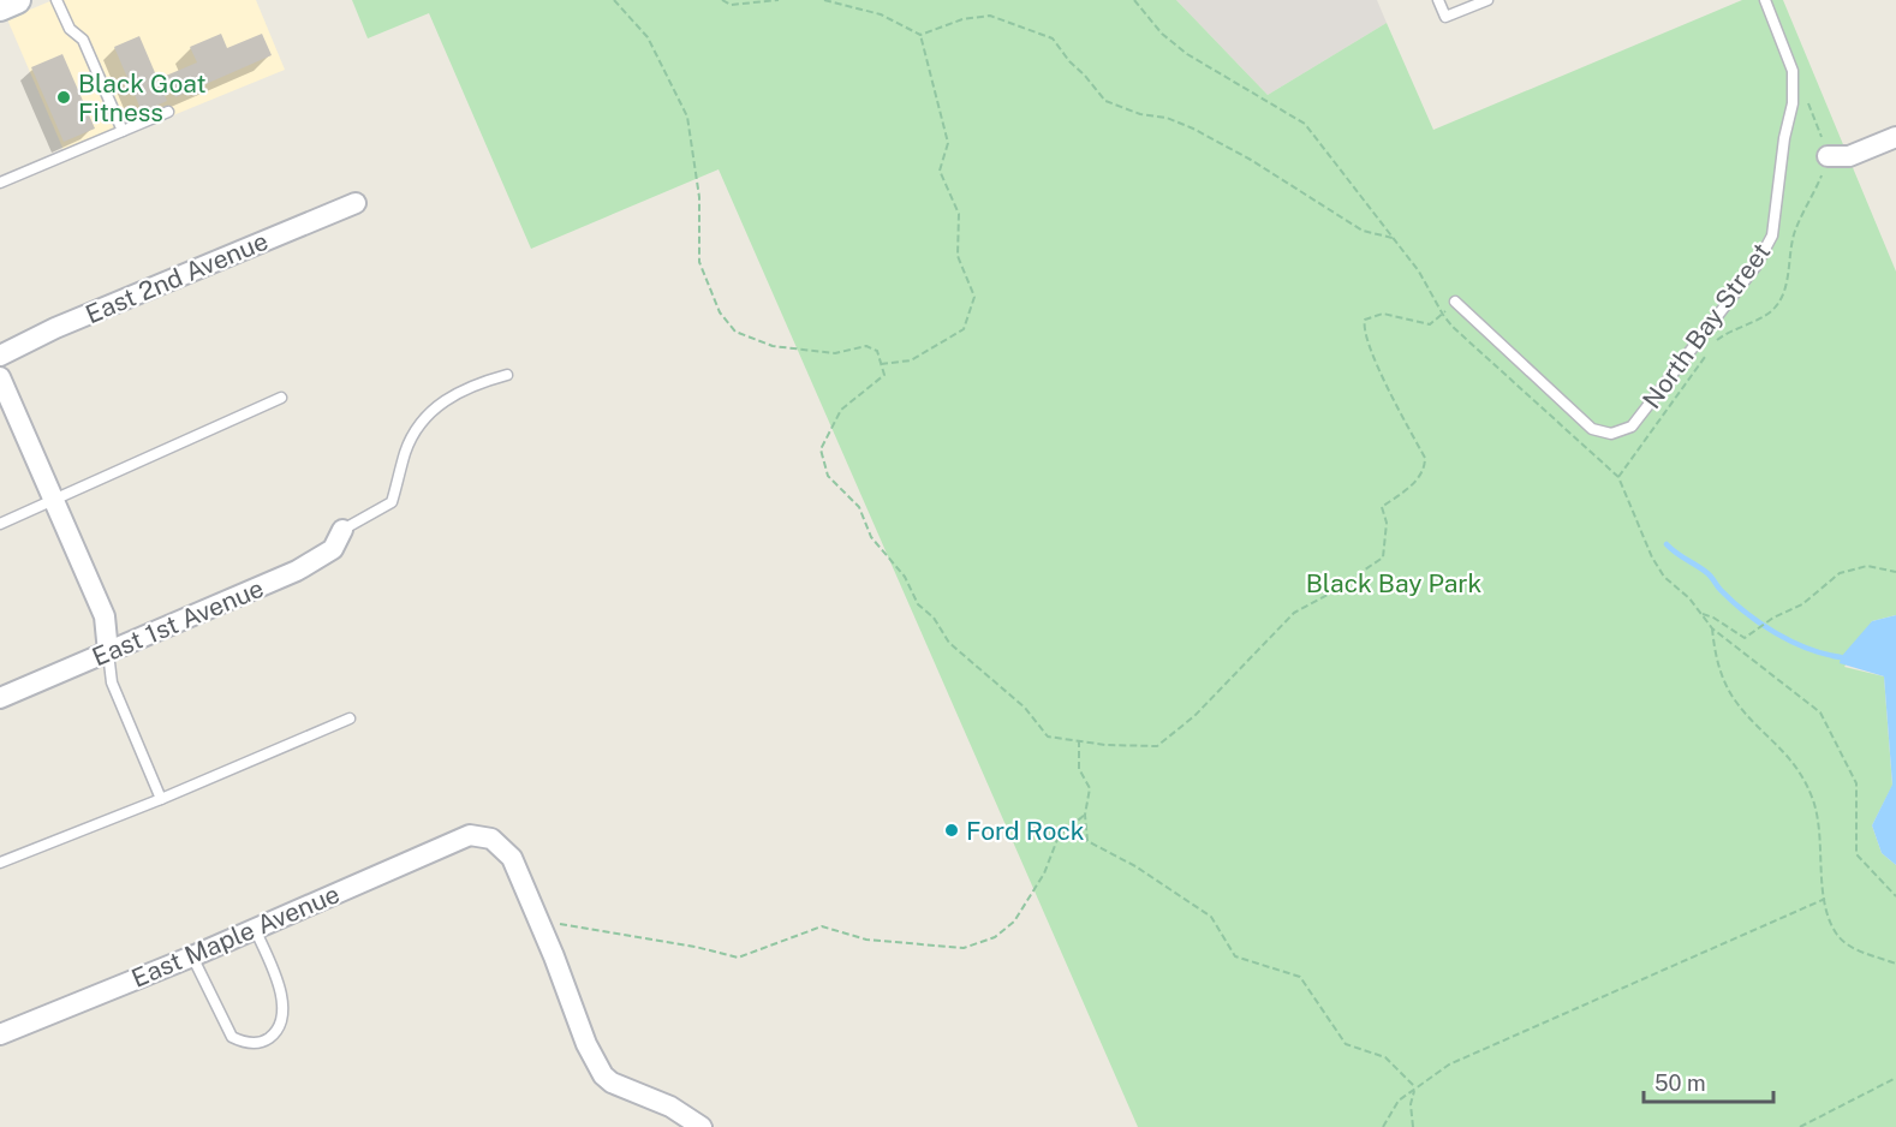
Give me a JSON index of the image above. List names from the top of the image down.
{
  "streets": {
    "street": ["East 2nd Avenue", "East 1st Avenue", "East Maple Avenue"],
    "lane": ["North Bay Street"]
  },
  "parks": ["Black Bay Park"],
  "places": ["Black Goat Fitness", "Ford Rock"],
  "scale_bar": "50 m"
}
